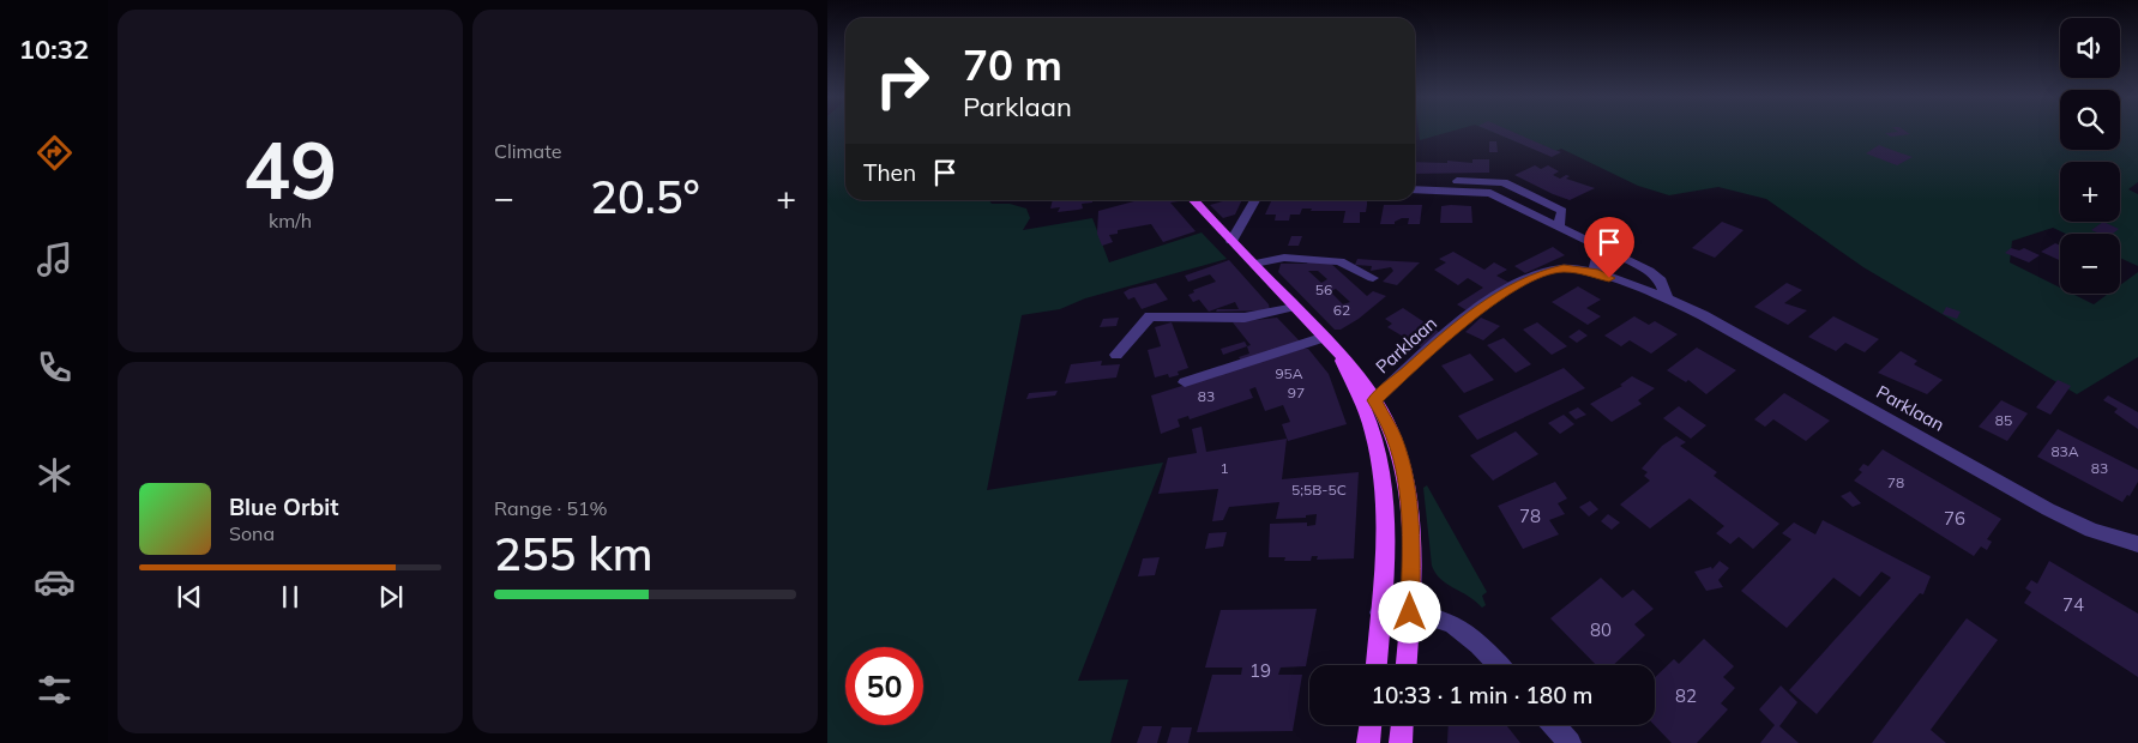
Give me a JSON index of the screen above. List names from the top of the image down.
{
  "streets": {
    "street": ["Parklaan"]
  },
  "house_numbers": [
    "56",
    "62",
    "95A",
    "97",
    "83",
    "85",
    "83A",
    "1",
    "83",
    "78",
    "5;5B-5C",
    "78",
    "76",
    "74",
    "80",
    "19",
    "82"
  ],
  "page": {
    "tabs": "10:32",
    "tile": [
      ["49", "km/h"],
      "Climate",
      ["Range · 51%", "255 km"]
    ],
    "map_buttons": ["+", "−"],
    "turn": ["70 m", "Parklaan"],
    "then": "Then",
    "heat": ["−", "20.5°", "+"],
    "song": ["Blue Orbit", "Sona"],
    "limit": "50",
    "trip": "10:33 · 1 min · 180 m"
  }
}
